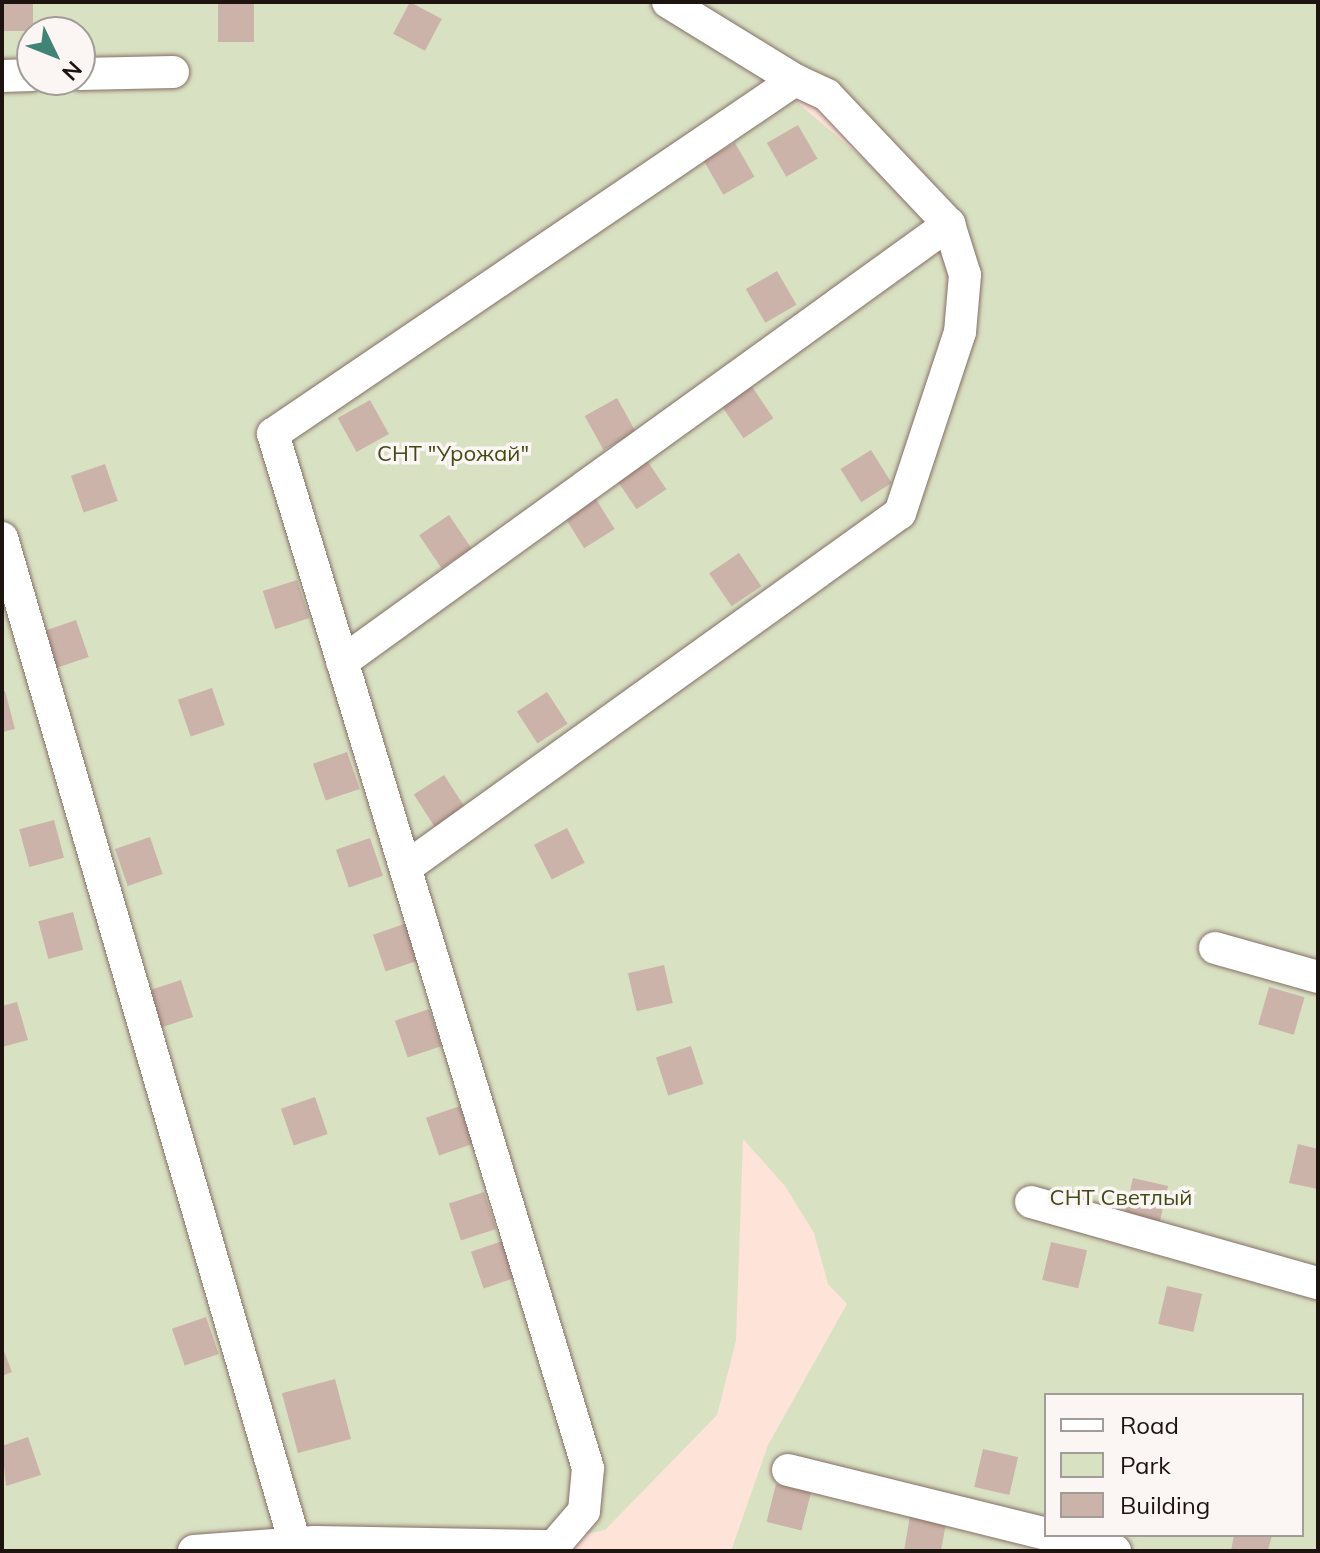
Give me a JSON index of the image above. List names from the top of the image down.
{
  "parks": ["СНТ \"Урожай\"", "СНТ Светлый"],
  "legend": ["Road", "Park", "Building"],
  "north": "bottom right"
}
